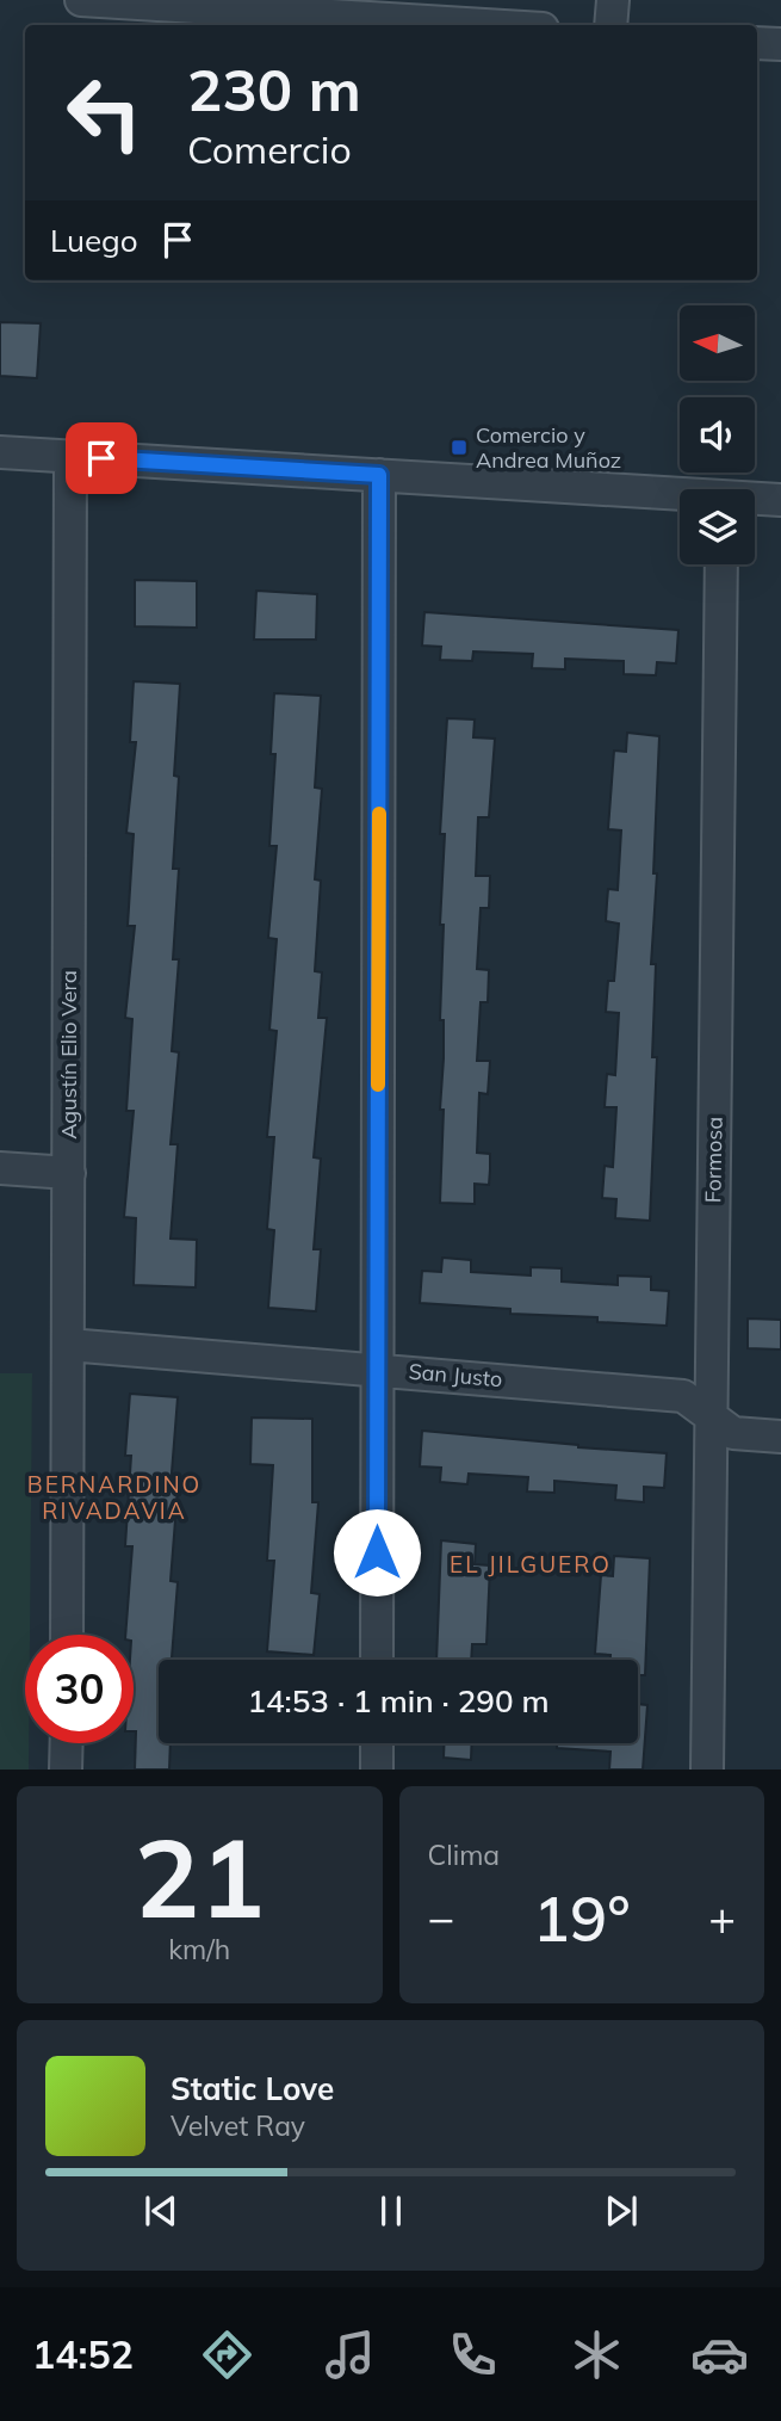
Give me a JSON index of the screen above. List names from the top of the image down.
{
  "streets": {
    "street": ["Agustín Elio Vera", "Formosa", "San Justo"]
  },
  "crossings": [
    ["Agustín Elio Vera", "San Justo"],
    ["Formosa", "San Justo"]
  ],
  "districts": ["BERNARDINO RIVADAVIA", "EL JILGUERO"],
  "places": {
    "transit": ["Comercio y Andrea Muñoz"]
  },
  "north": "left",
  "page": {
    "turn": ["230 m", "Comercio"],
    "then": "Luego",
    "limit": "30",
    "trip": "14:53 · 1 min · 290 m",
    "tile": [
      ["21", "km/h"],
      "Clima"
    ],
    "heat": ["−", "19°", "+"],
    "song": ["Static Love", "Velvet Ray"],
    "tabs": "14:52"
  }
}
